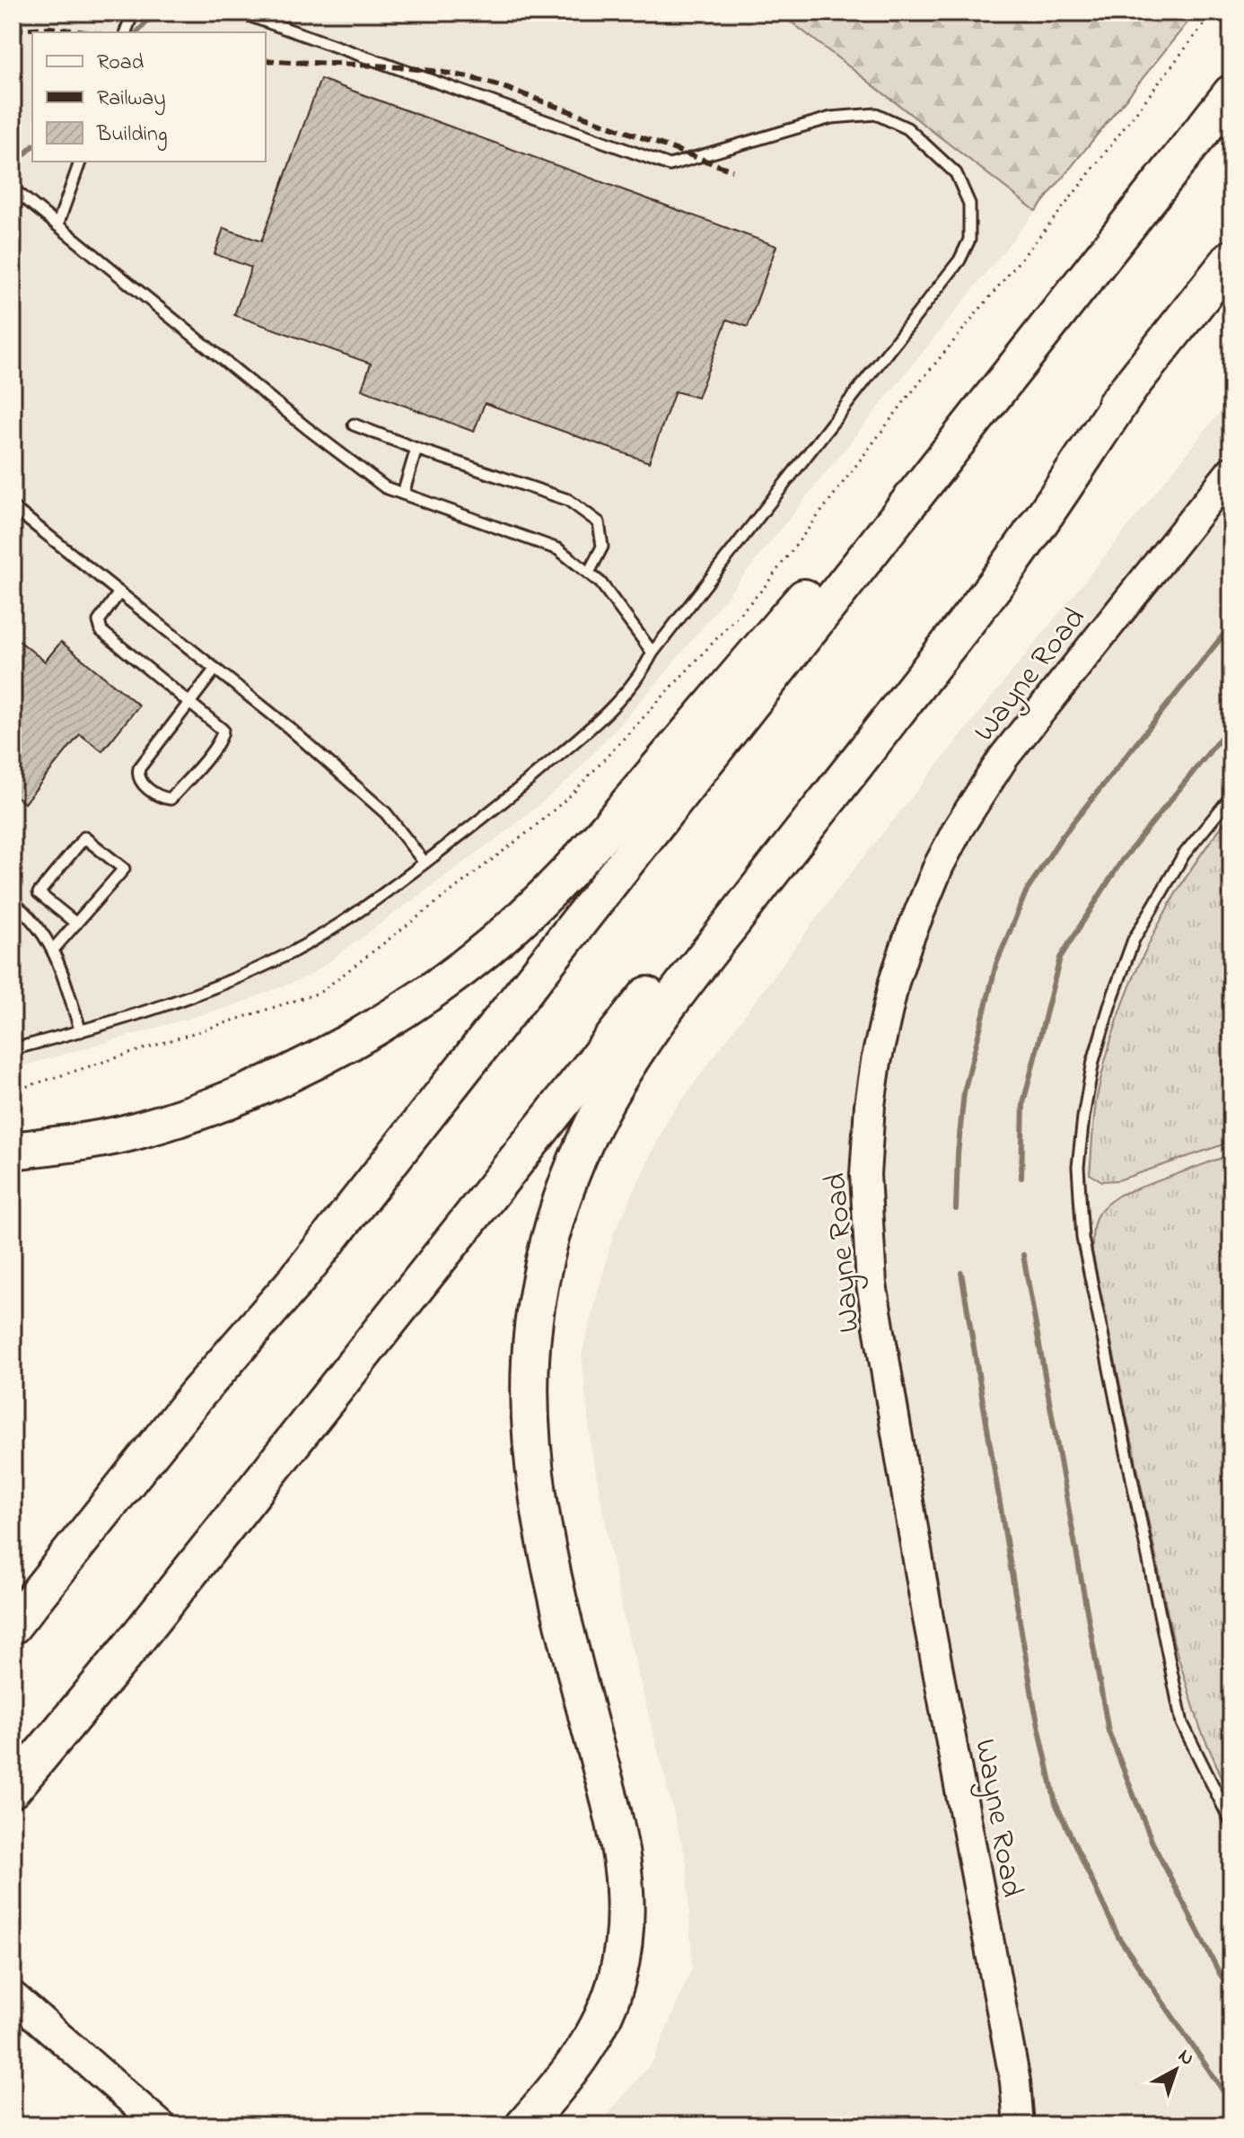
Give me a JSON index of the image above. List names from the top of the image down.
{
  "streets": {
    "main road": ["Wayne Road"]
  },
  "legend": ["Road", "Railway", "Building"],
  "north": "top right"
}
